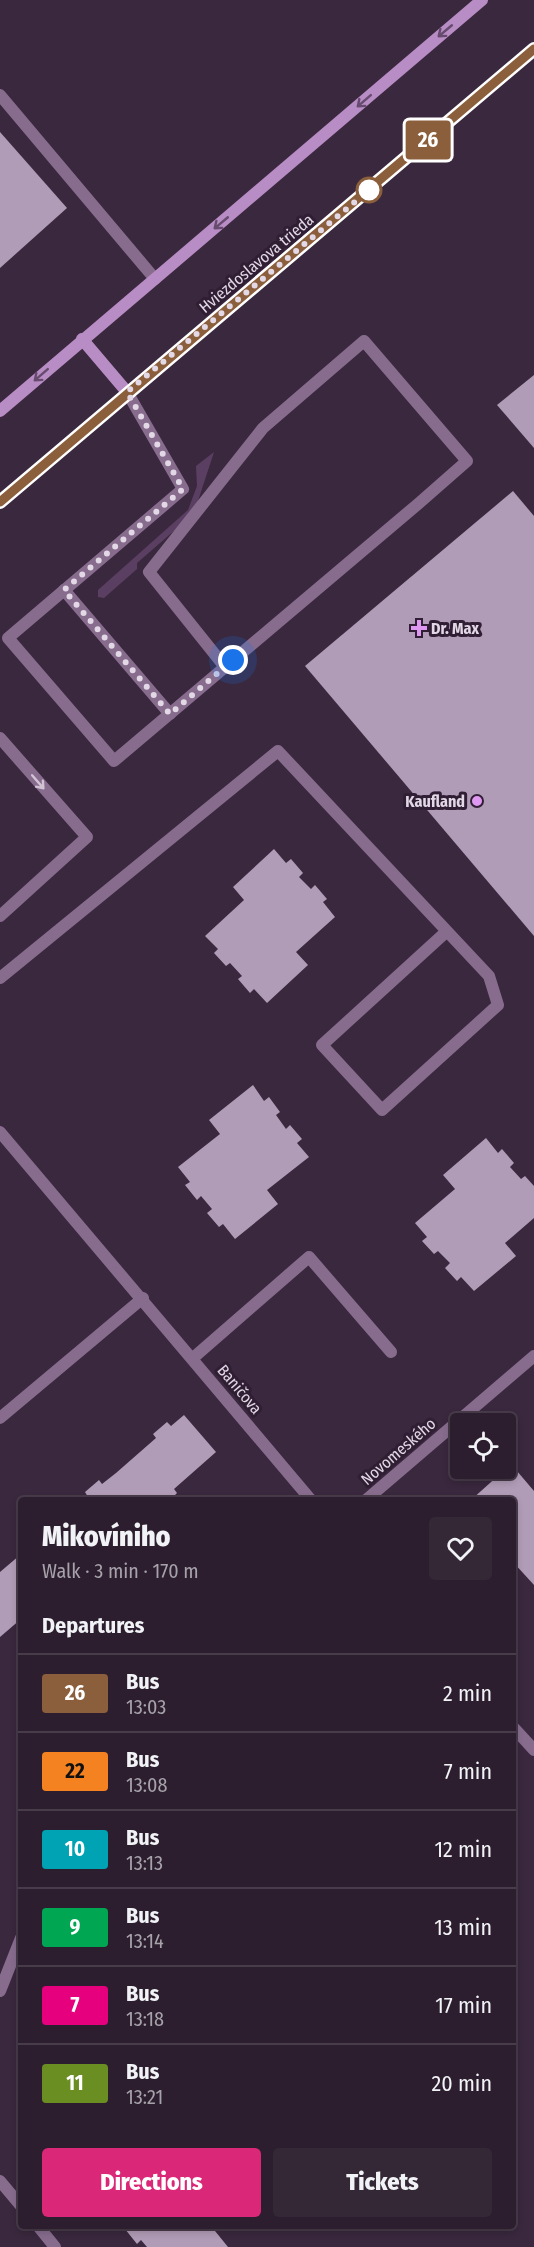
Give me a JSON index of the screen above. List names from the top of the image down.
{
  "streets": {
    "street": ["Hviezdoslavova trieda", "Baničova", "Novomeského"]
  },
  "places": {
    "health": ["Dr. Max"],
    "other": ["Kaufland"]
  },
  "lines": ["bus line 26"],
  "page": {
    "on_map": "26",
    "heading": [
      ["Mikovíniho", "Walk · 3 min · 170 m"],
      "Departures"
    ],
    "list": [
      {
        "mark": "26",
        "name": "Bus",
        "note": "13:03",
        "value": "2 min"
      },
      {
        "mark": "22",
        "name": "Bus",
        "note": "13:08",
        "value": "7 min"
      },
      {
        "mark": "10",
        "name": "Bus",
        "note": "13:13",
        "value": "12 min"
      },
      {
        "mark": "9",
        "name": "Bus",
        "note": "13:14",
        "value": "13 min"
      },
      {
        "mark": "7",
        "name": "Bus",
        "note": "13:18",
        "value": "17 min"
      },
      {
        "mark": "11",
        "name": "Bus",
        "note": "13:21",
        "value": "20 min"
      }
    ],
    "buttons": ["Directions", "Tickets"]
  }
}
